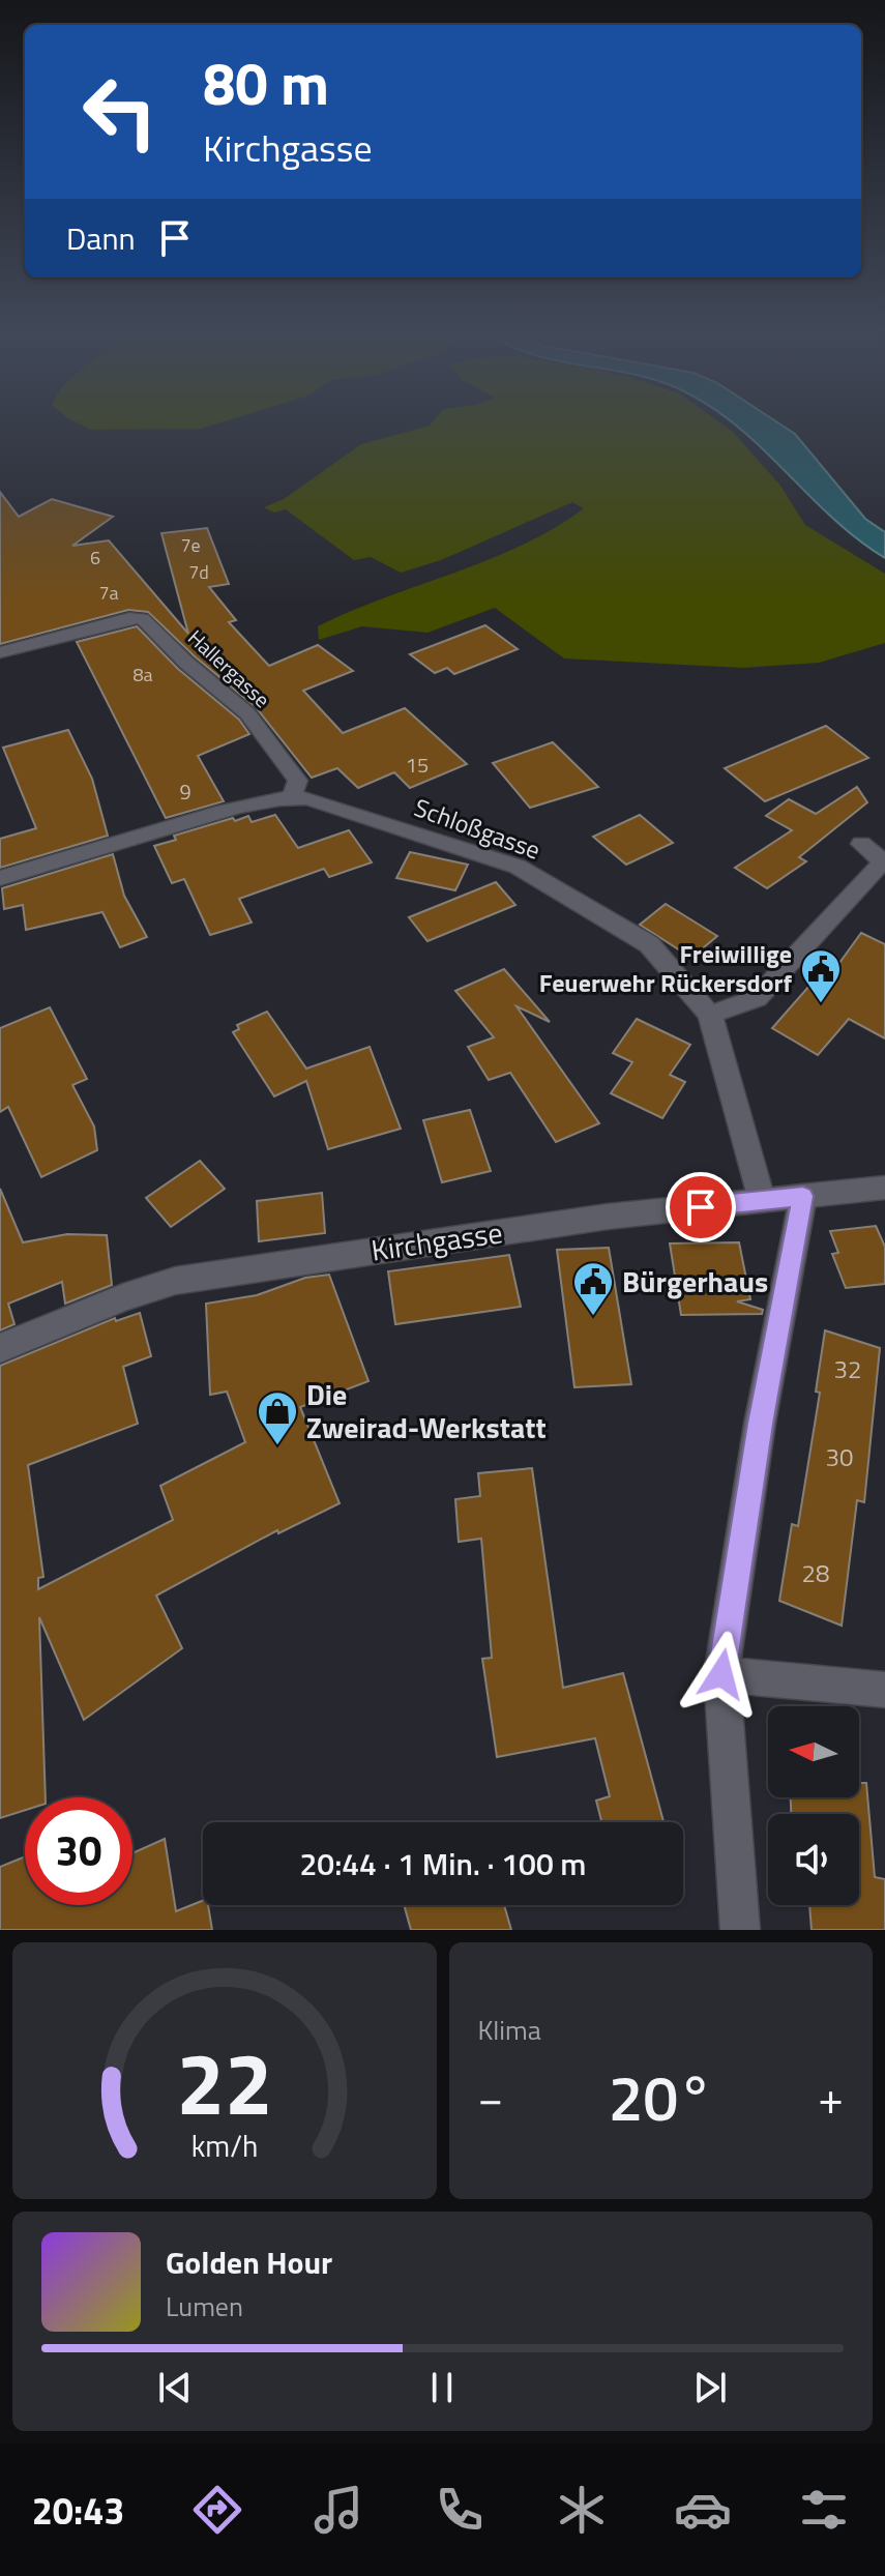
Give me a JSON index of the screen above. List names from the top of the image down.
{
  "streets": {
    "street": ["Hallergasse", "Schloßgasse", "Kirchgasse"]
  },
  "crossings": [
    ["Hallergasse", "Schloßgasse"],
    ["Schloßgasse", "Kirchgasse"]
  ],
  "places": {
    "public building": ["Freiwillige Feuerwehr Rückersdorf", "Bürgerhaus"],
    "shop": ["Die Zweirad-Werkstatt"]
  },
  "house_numbers": [
    "7e",
    "6",
    "7d",
    "7a",
    "8a",
    "15",
    "9",
    "32",
    "30",
    "28"
  ],
  "north": "left",
  "page": {
    "turn": ["80 m", "Kirchgasse"],
    "then": "Dann",
    "limit": "30",
    "trip": "20:44 · 1 Min. · 100 m",
    "tile": "Klima",
    "heat": ["−", "20°", "+"],
    "song": ["Golden Hour", "Lumen"],
    "tabs": "20:43",
    "gauge": ["22", "km/h"]
  }
}
